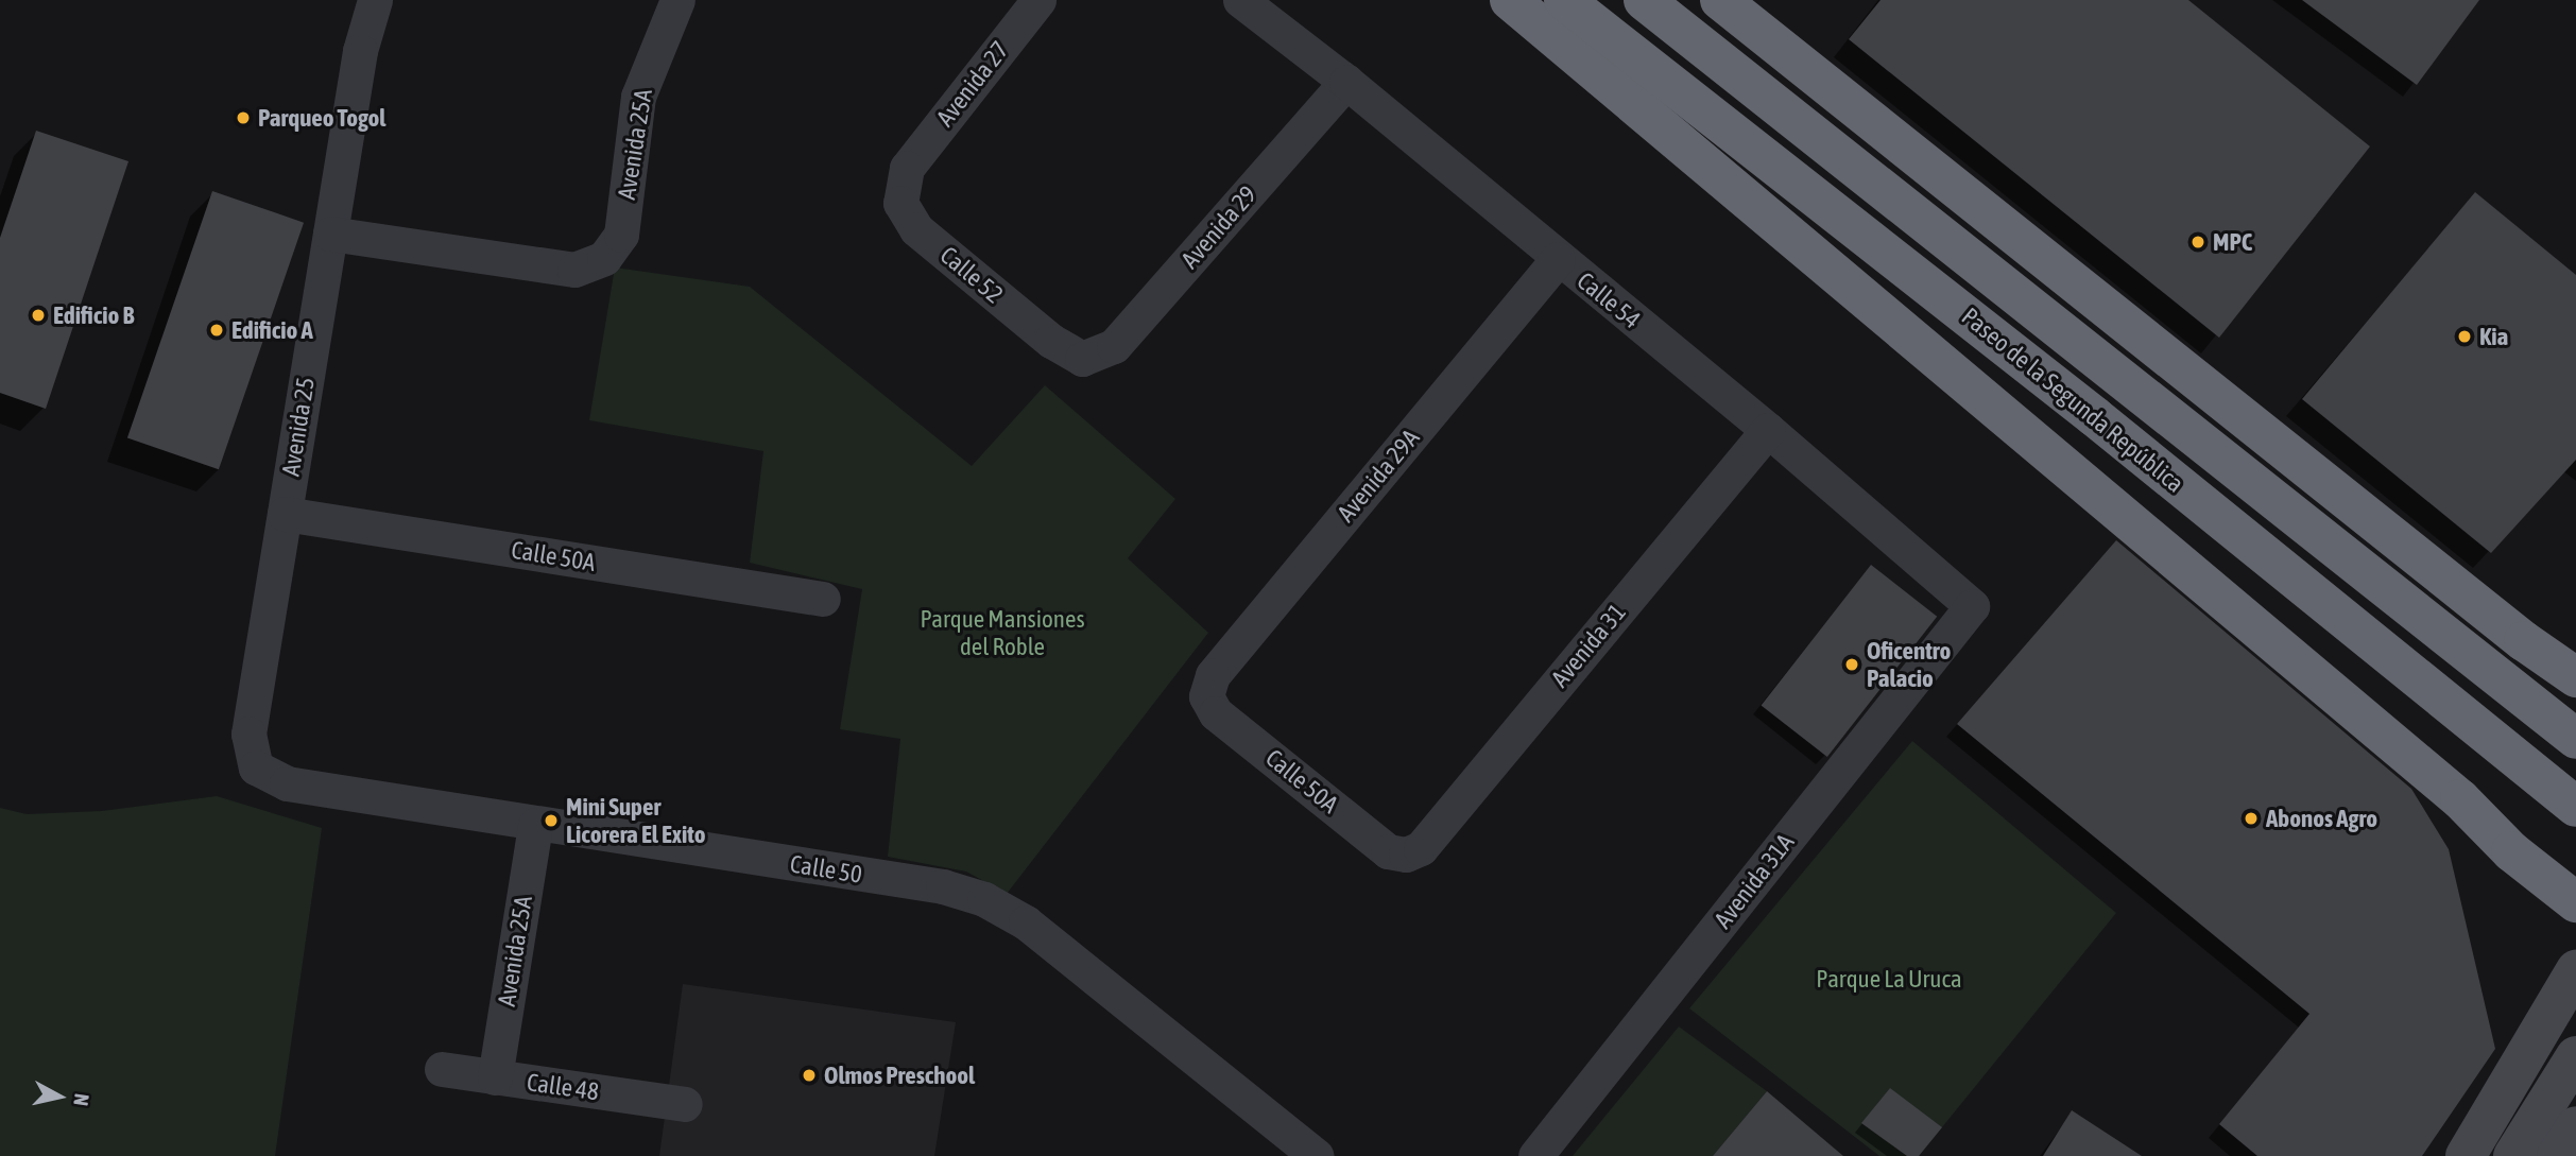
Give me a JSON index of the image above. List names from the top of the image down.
{
  "streets": {
    "highway": ["Paseo de la Segunda República"],
    "street": [
      "Avenida 27",
      "Avenida 25A",
      "Avenida 29",
      "Calle 52",
      "Calle 54",
      "Avenida 25",
      "Avenida 29A",
      "Calle 50A",
      "Avenida 31",
      "Calle 50",
      "Avenida 31A",
      "Calle 48"
    ]
  },
  "crossings": [
    ["Avenida 27", "Calle 52"],
    ["Avenida 25A", "Avenida 25"],
    ["Avenida 25A", "Calle 50"],
    ["Avenida 25A", "Calle 48"],
    ["Avenida 29", "Calle 52"],
    ["Avenida 29", "Calle 54"],
    ["Calle 54", "Avenida 29A"],
    ["Calle 54", "Avenida 31"],
    ["Calle 54", "Avenida 31A"],
    ["Avenida 25", "Calle 50A"],
    ["Avenida 25", "Calle 50"],
    ["Avenida 29A", "Calle 50A"],
    ["Calle 50A", "Avenida 31"]
  ],
  "parks": ["Parque Mansiones del Roble", "Parque La Uruca"],
  "places": [
    "Parqueo Togol",
    "MPC",
    "Edificio B",
    "Edificio A",
    "Kia",
    "Oficentro Palacio",
    "Abonos Agro",
    "Mini Super Licorera El Exito",
    "Olmos Preschool"
  ],
  "north": "right"
}
